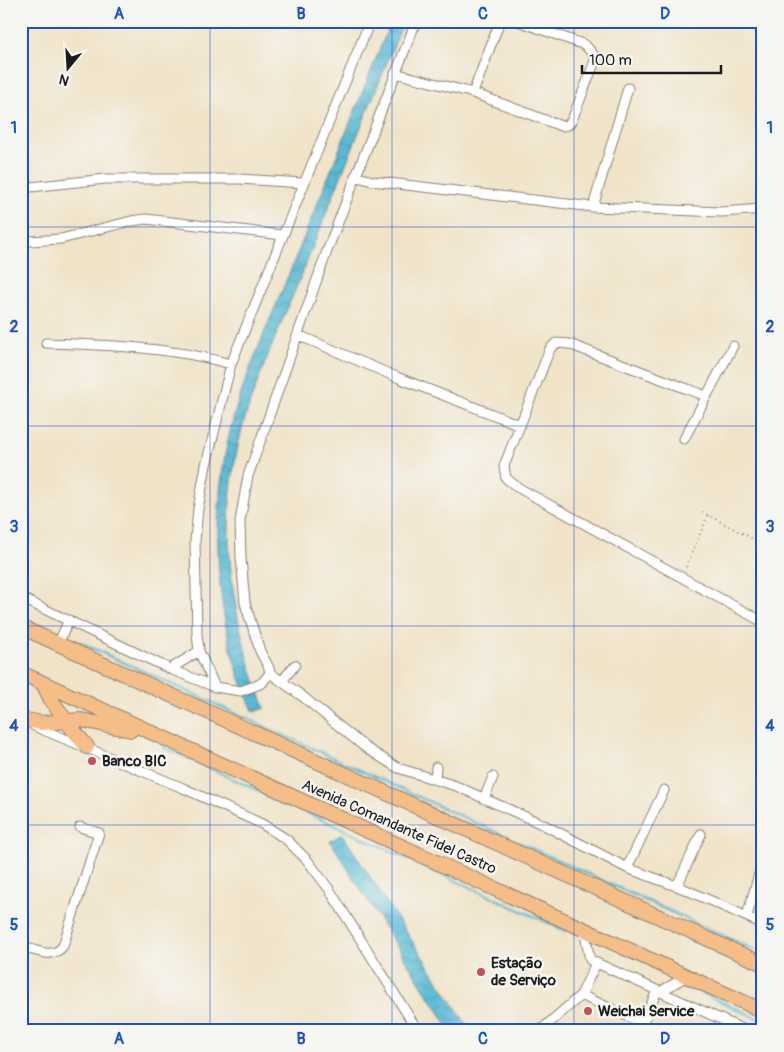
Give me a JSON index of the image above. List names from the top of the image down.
{
  "streets": {
    "highway": ["Avenida Comandante Fidel Castro"]
  },
  "places": ["Banco BIC", "Estação de Serviço", "Weichai Service"],
  "scale_bar": "100 m",
  "north": "bottom",
  "grid": {
    "columns": [
      "A",
      "B",
      "C",
      "D"
    ],
    "rows": [
      "1",
      "2",
      "3",
      "4",
      "5"
    ]
  }
}
